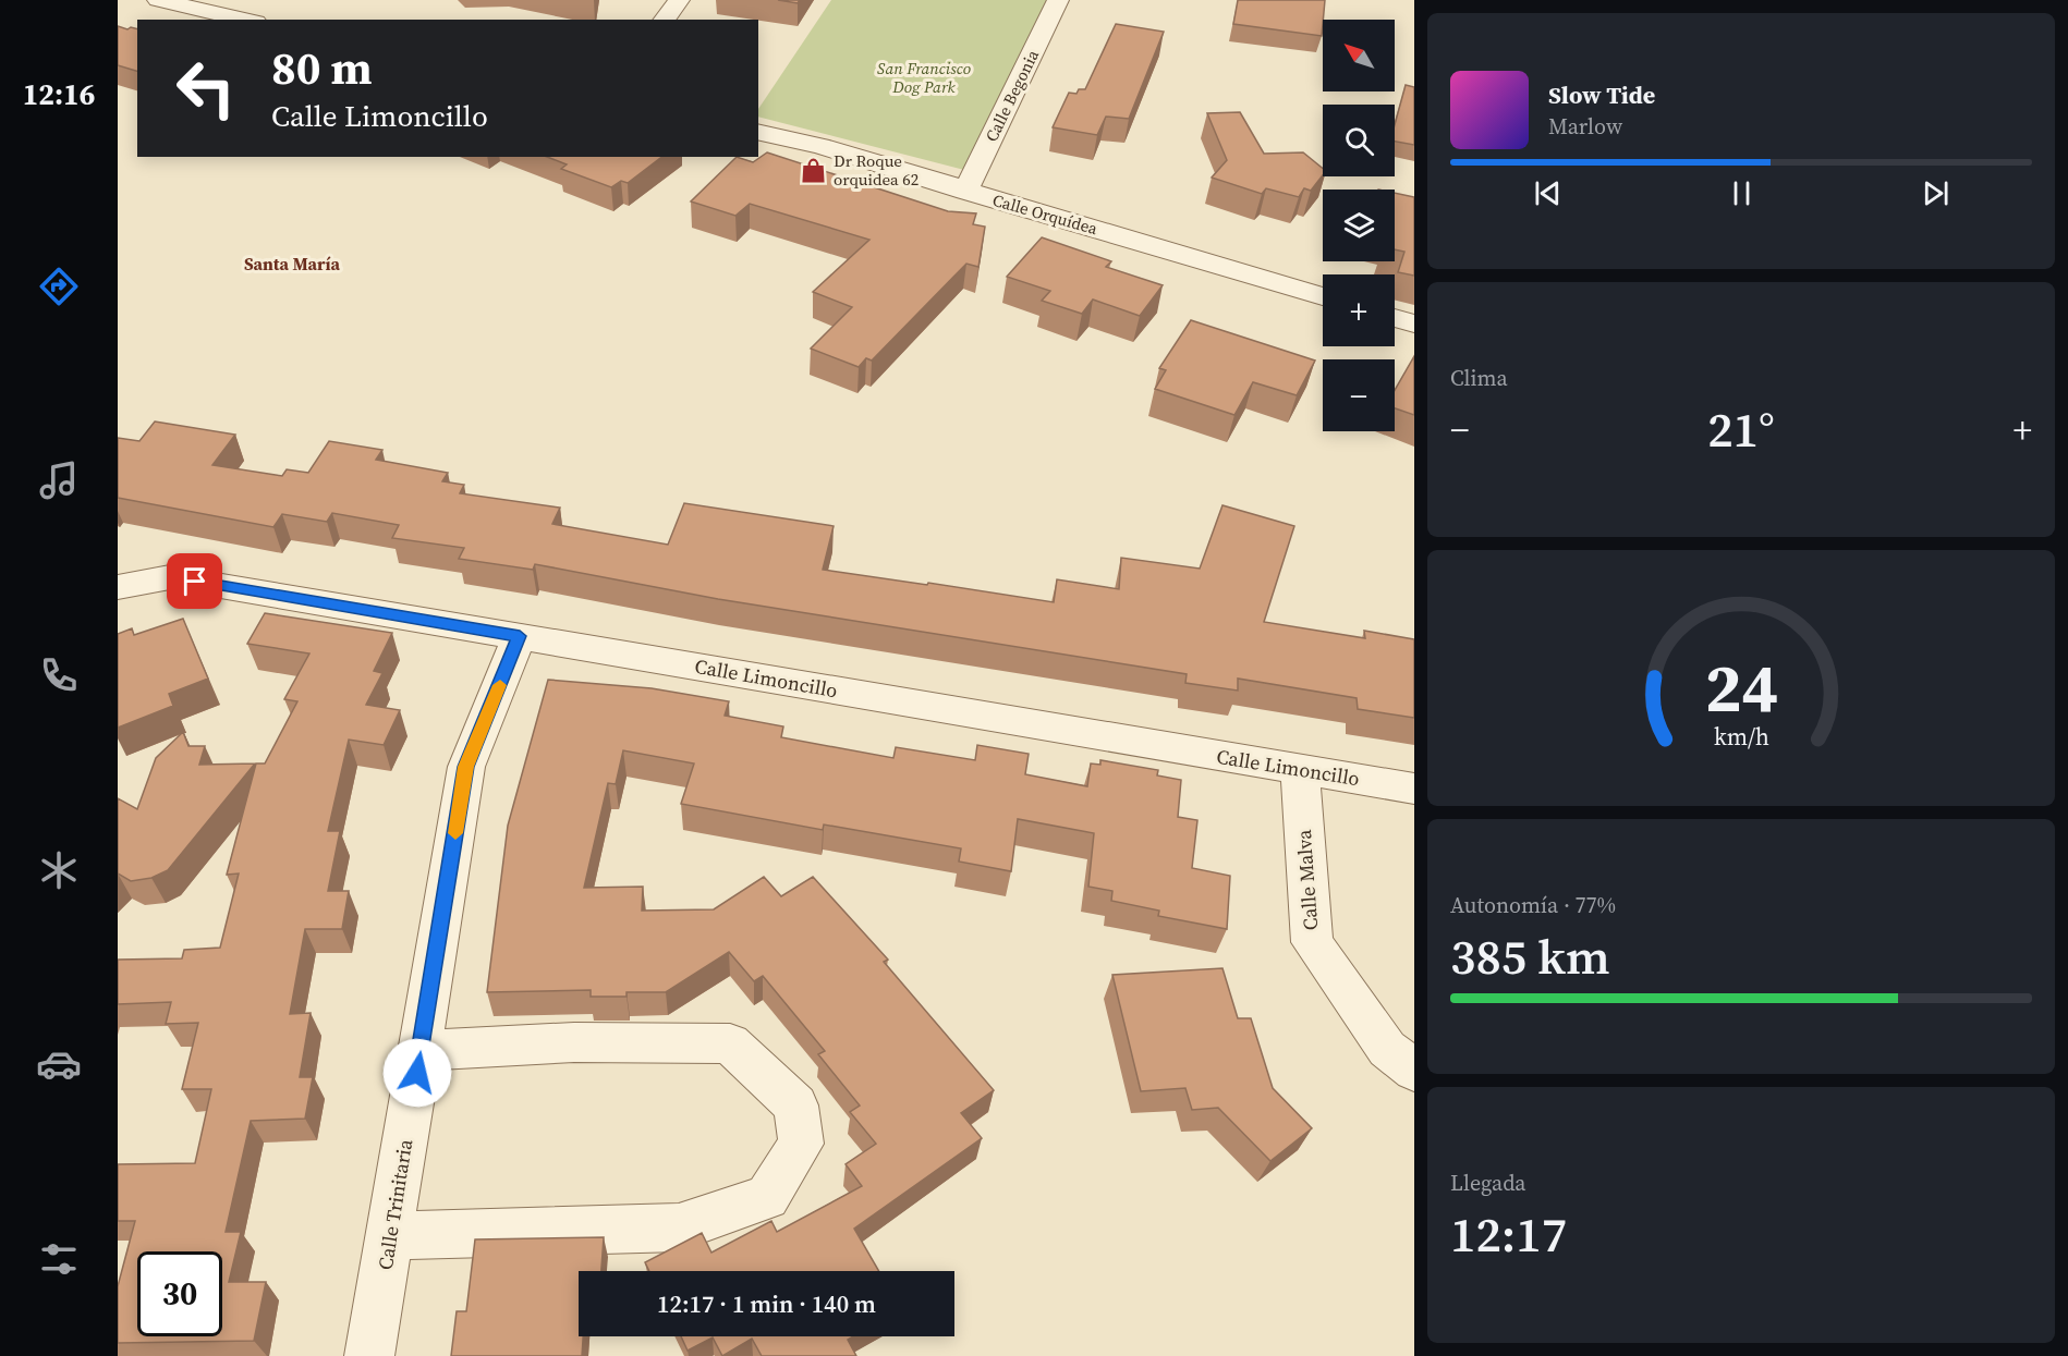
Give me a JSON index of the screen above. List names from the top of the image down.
{
  "streets": {
    "street": [
      "Calle Begonia",
      "Calle Orquídea",
      "Calle Limoncillo",
      "Calle Malva",
      "Calle Trinitaria"
    ]
  },
  "crossings": [
    ["Calle Begonia", "Calle Orquídea"],
    ["Calle Limoncillo", "Calle Malva"],
    ["Calle Limoncillo", "Calle Trinitaria"]
  ],
  "districts": ["Santa María"],
  "parks": ["San Francisco Dog Park"],
  "places": {
    "shop": ["Dr Roque orquidea 62"]
  },
  "north": "top left",
  "page": {
    "tabs": "12:16",
    "map_buttons": ["+", "−"],
    "turn": ["80 m", "Calle Limoncillo"],
    "song": ["Slow Tide", "Marlow"],
    "tile": [
      "Clima",
      ["Autonomía · 77%", "385 km"],
      ["Llegada", "12:17"]
    ],
    "heat": ["−", "21°", "+"],
    "limit": "30",
    "trip": "12:17 · 1 min · 140 m",
    "gauge": ["24", "km/h"]
  }
}
